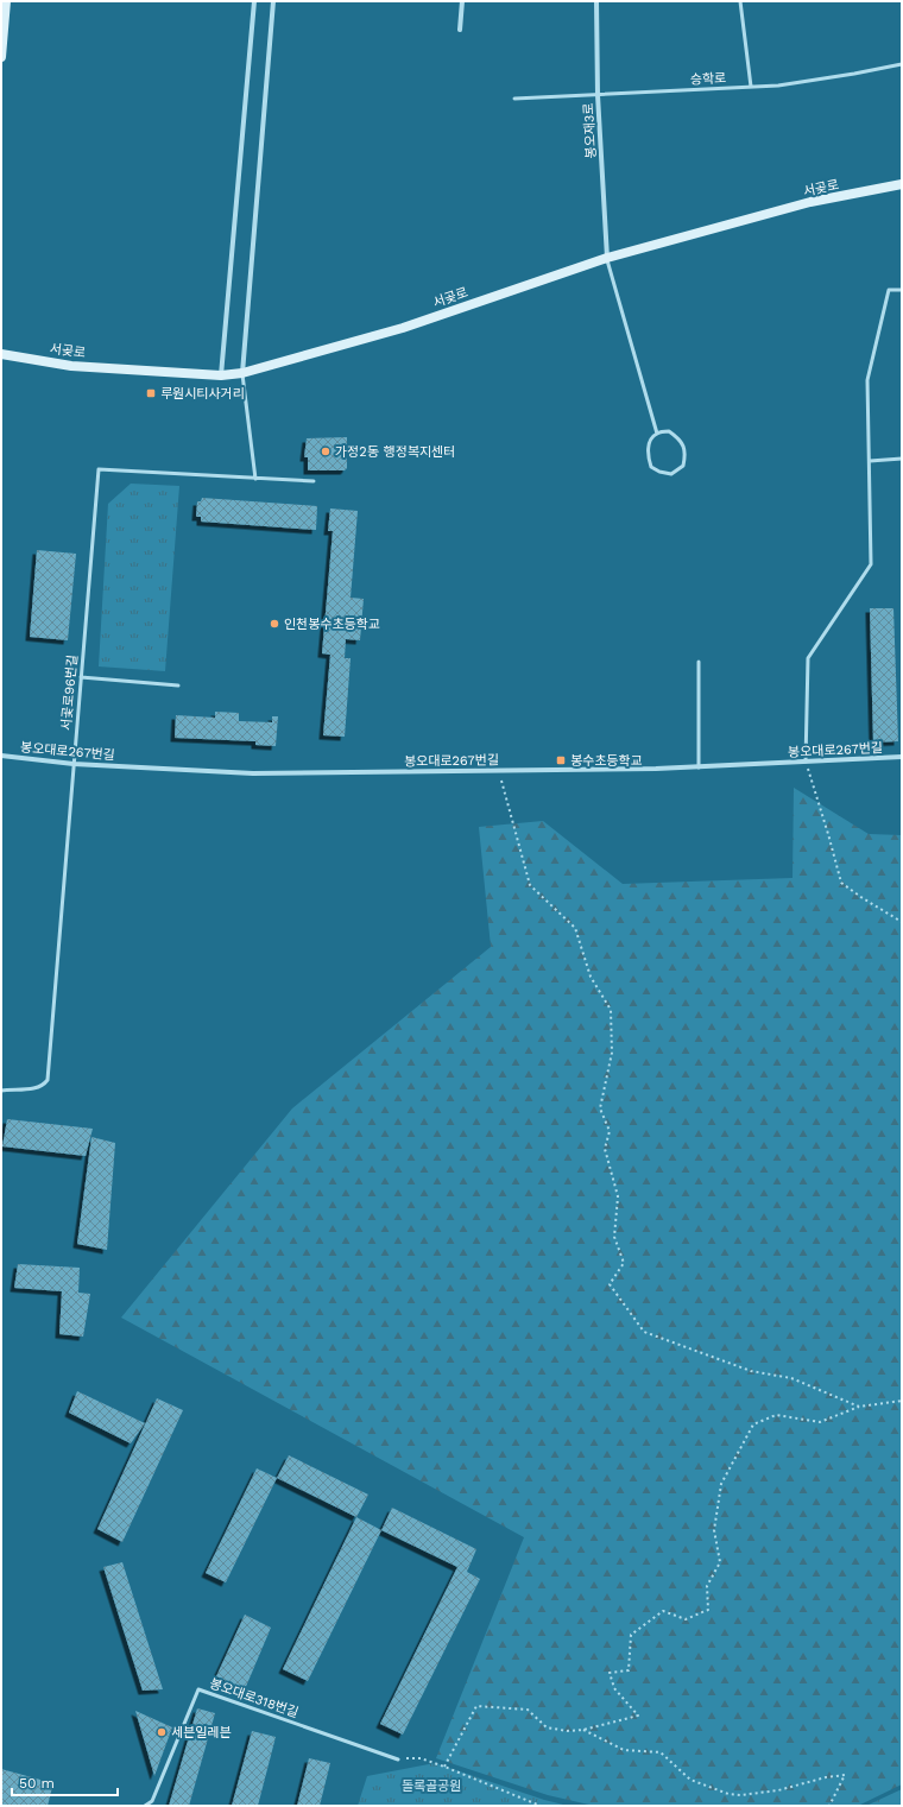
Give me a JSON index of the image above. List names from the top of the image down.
{
  "streets": {
    "main road": ["서곶로"],
    "street": ["봉오재3로", "봉오대로267번길"],
    "lane": ["승학로", "서곷로96번길", "봉오대로318번길"]
  },
  "crossings": [
    ["승학로", "봉오재3로"],
    ["봉오재3로", "서곶로"],
    ["서곷로96번길", "봉오대로267번길"]
  ],
  "parks": ["돌록골공원"],
  "places": {
    "transit": ["루원시티사거리", "봉수초등학교"],
    "other": ["가정2동 행정복지센터", "인천봉수초등학교", "세븐일레븐"]
  },
  "scale_bar": "50 m"
}
